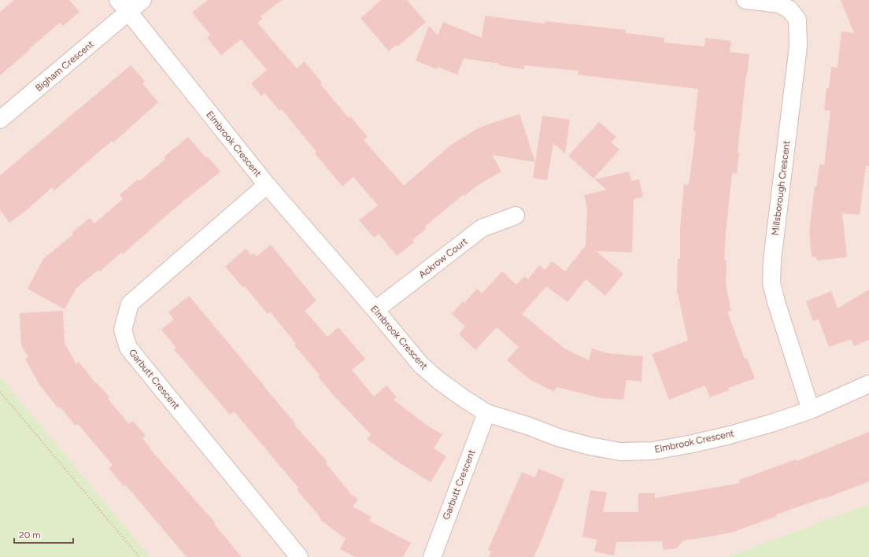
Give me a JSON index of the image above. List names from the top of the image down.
{
  "streets": {
    "street": [
      "Bigham Crescent",
      "Elmbrook Crescent",
      "Millsborough Crescent",
      "Ackrow Court",
      "Garbutt Crescent"
    ]
  },
  "crossings": [
    ["Bigham Crescent", "Elmbrook Crescent"],
    ["Elmbrook Crescent", "Millsborough Crescent"],
    ["Elmbrook Crescent", "Ackrow Court"],
    ["Elmbrook Crescent", "Garbutt Crescent"]
  ],
  "scale_bar": "20 m"
}
